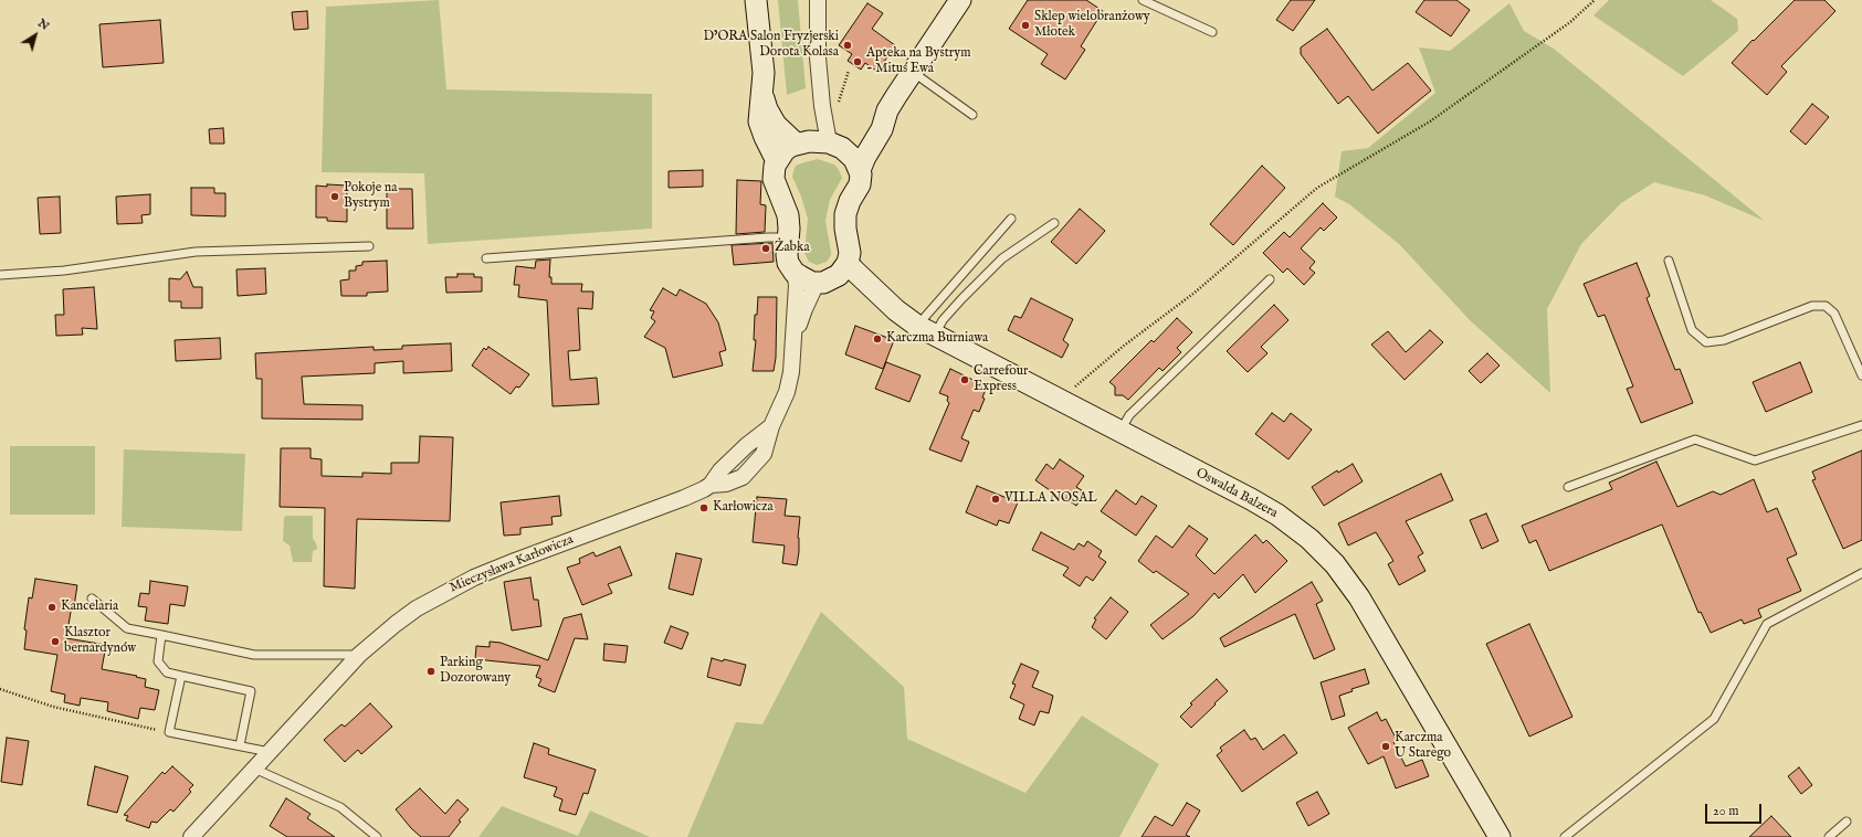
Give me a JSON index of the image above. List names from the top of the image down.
{
  "streets": {
    "street": ["Oswalda Balzera", "Mieczysława Karłowicza"]
  },
  "crossings": [
    ["Oswalda Balzera", "Mieczysława Karłowicza"]
  ],
  "places": [
    "Sklep wielobranżowy Młotek",
    "D’ORA Salon Fryzjerski Dorota Kolasa",
    "Apteka na Bystrym - Mituś Ewa",
    "Pokoje na Bystrym",
    "Żabka",
    "Karczma Burniawa",
    "Carrefour Express",
    "VILLA NOSAL",
    "Karłowicza",
    "Kancelaria",
    "Klasztor bernardynów",
    "Parking Dozorowany",
    "Karczma U Starego"
  ],
  "scale_bar": "20 m",
  "north": "top right"
}
